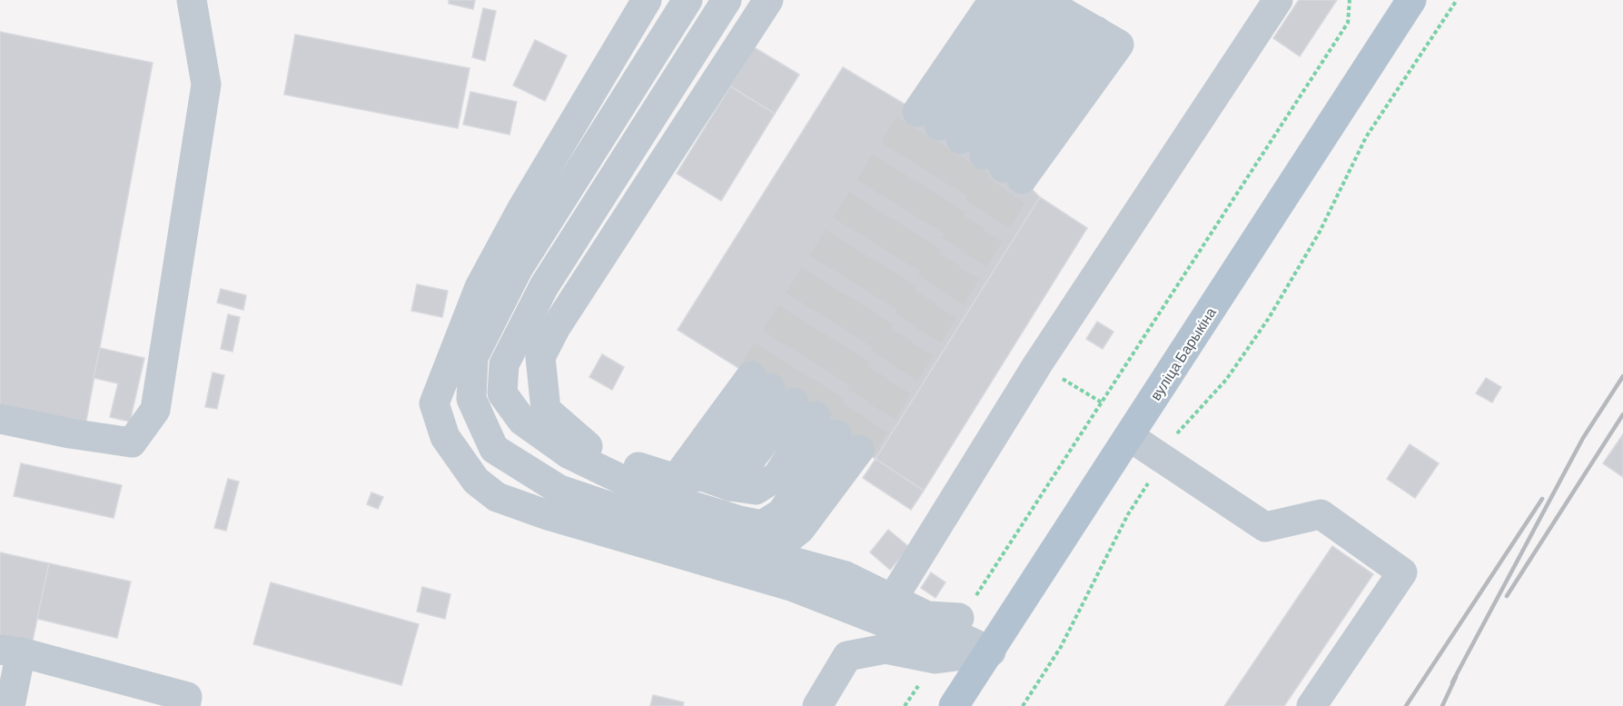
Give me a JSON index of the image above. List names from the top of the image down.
{
  "streets": {
    "main road": ["вуліца Барыкіна"]
  }
}
